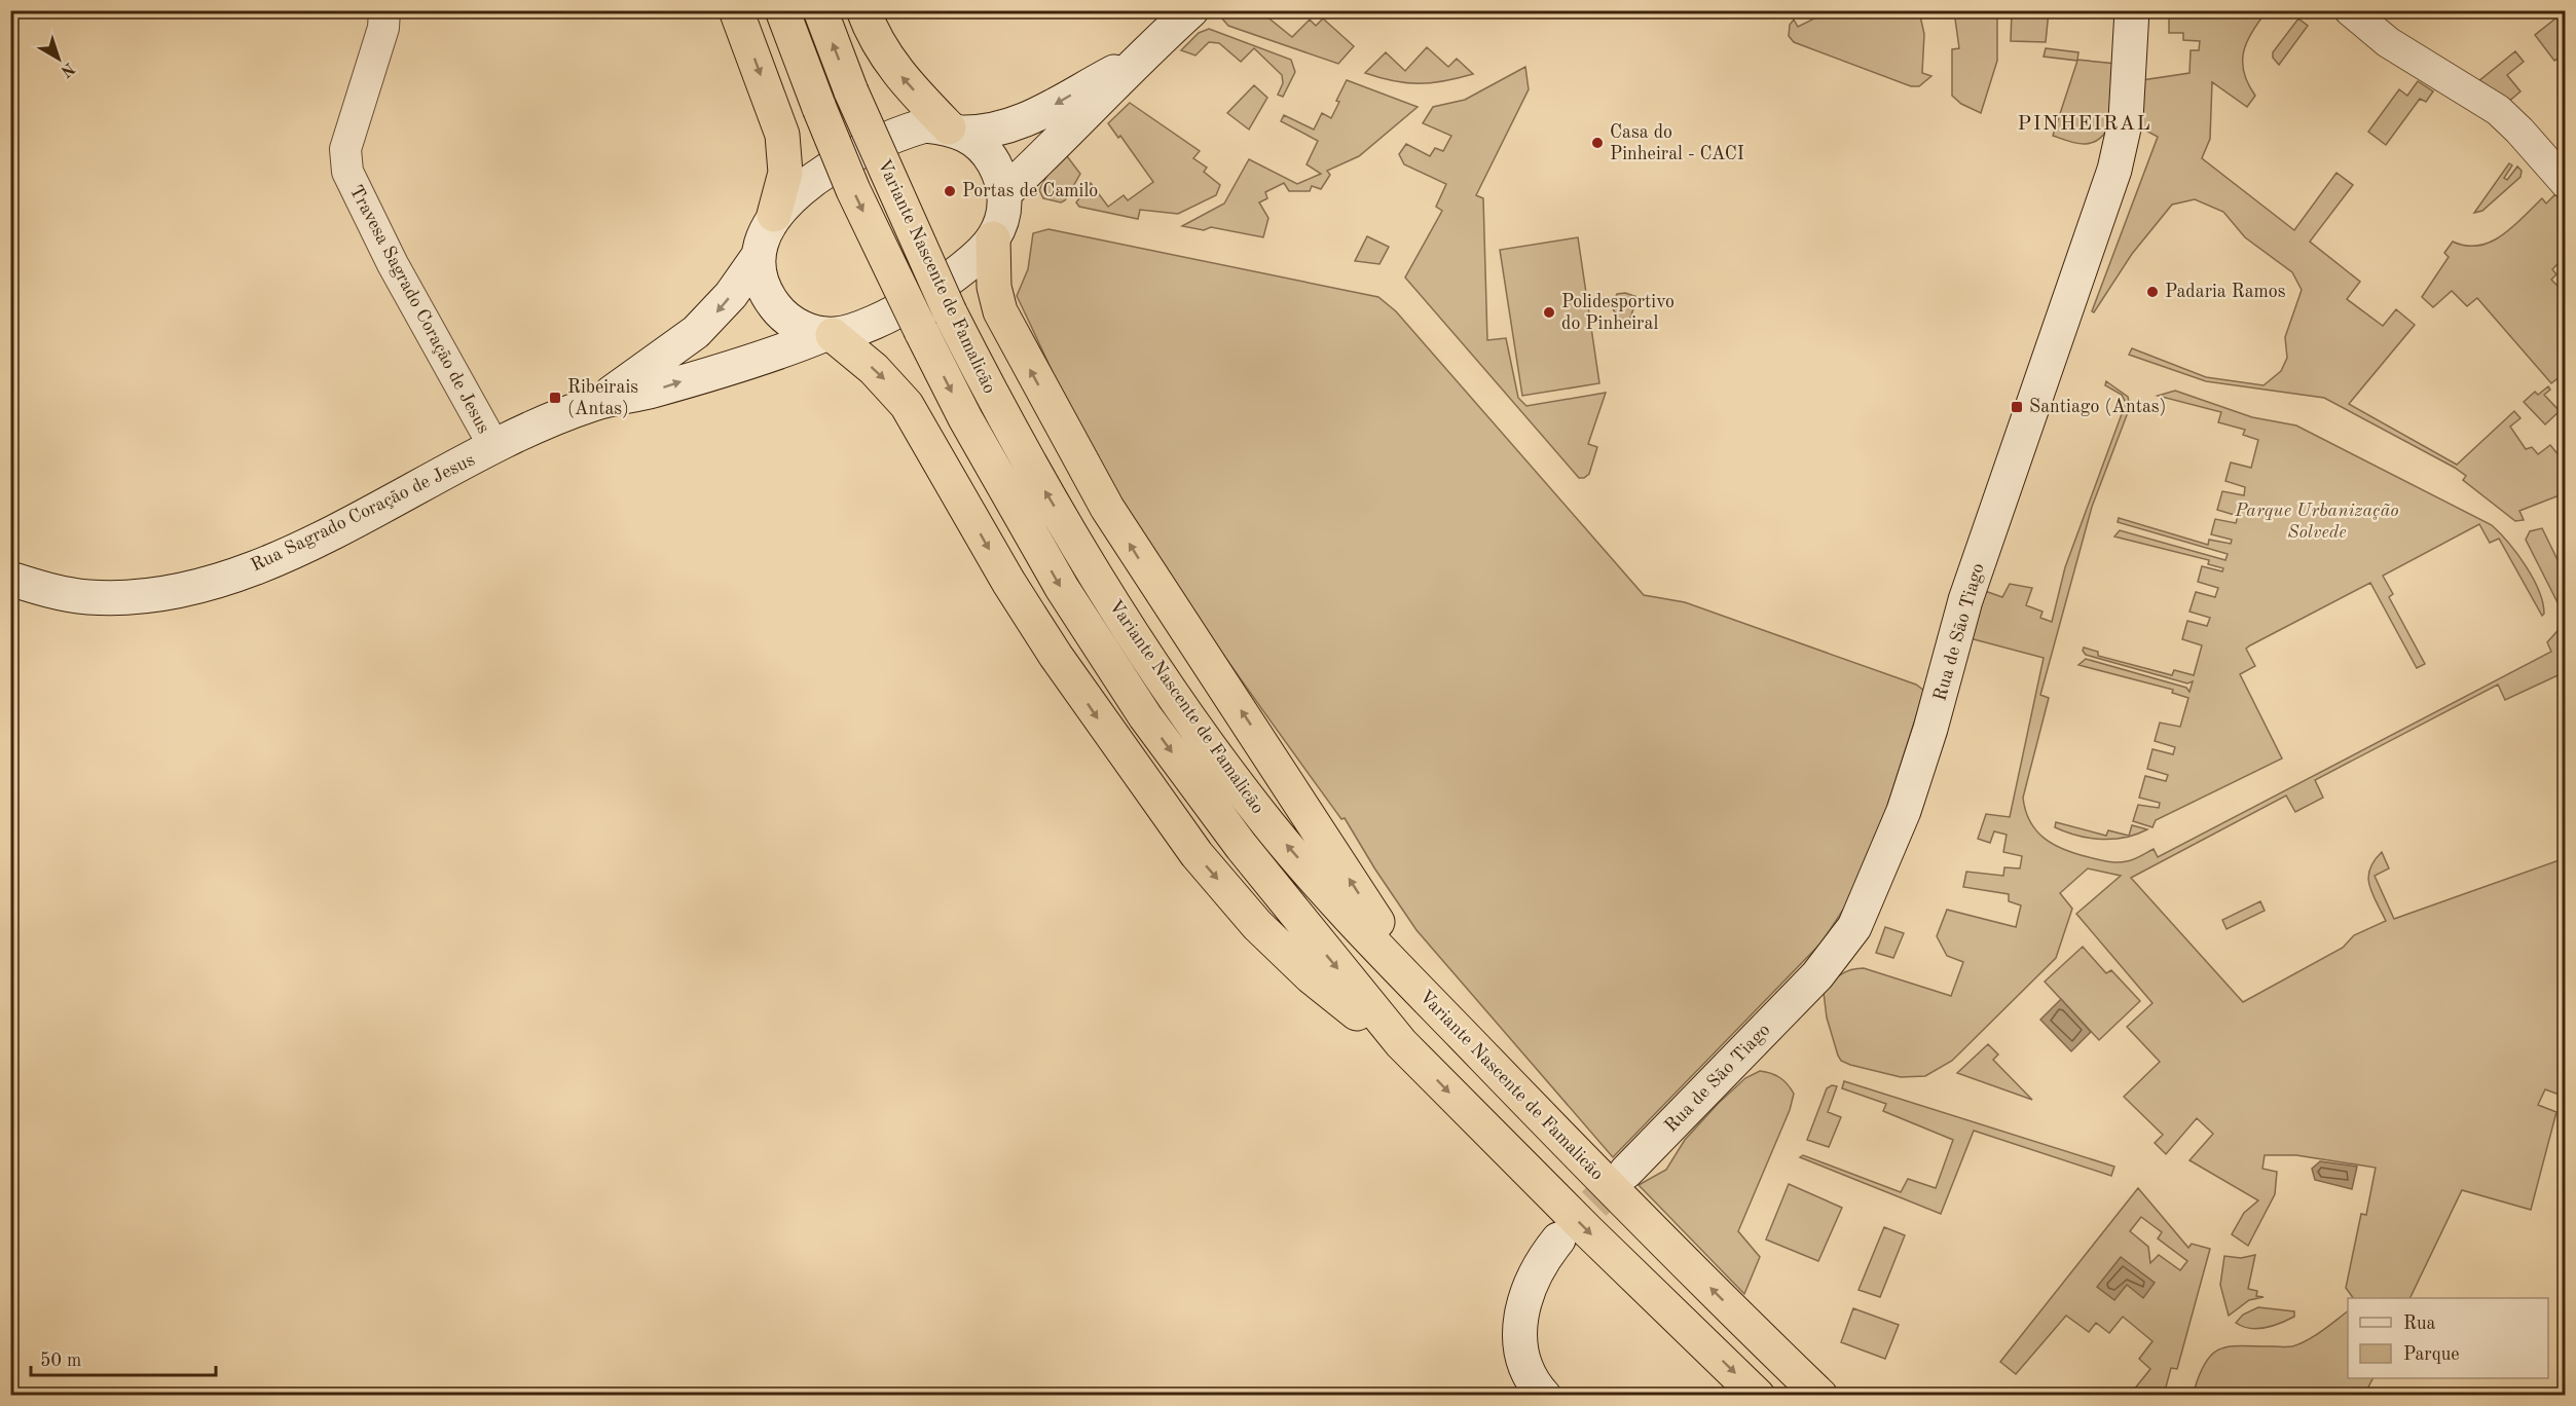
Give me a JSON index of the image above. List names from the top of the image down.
{
  "streets": {
    "highway": ["Variante Nascente de Famalicão"],
    "main road": ["Rua Sagrado Coração de Jesus", "Rua de São Tiago"],
    "street": ["Travesa Sagrado Coração de Jesus"]
  },
  "crossings": [
    ["Travesa Sagrado Coração de Jesus", "Rua Sagrado Coração de Jesus"]
  ],
  "districts": ["PINHEIRAL"],
  "parks": ["Parque Urbanização Solvede"],
  "places": {
    "other": [
      "Casa do Pinheiral - CACI",
      "Portas de Camilo",
      "Padaria Ramos",
      "Polidesportivo do Pinheiral"
    ],
    "transit": ["Ribeirais (Antas)", "Santiago (Antas)"]
  },
  "legend": ["Rua", "Parque"],
  "scale_bar": "50 m",
  "north": "bottom right"
}
